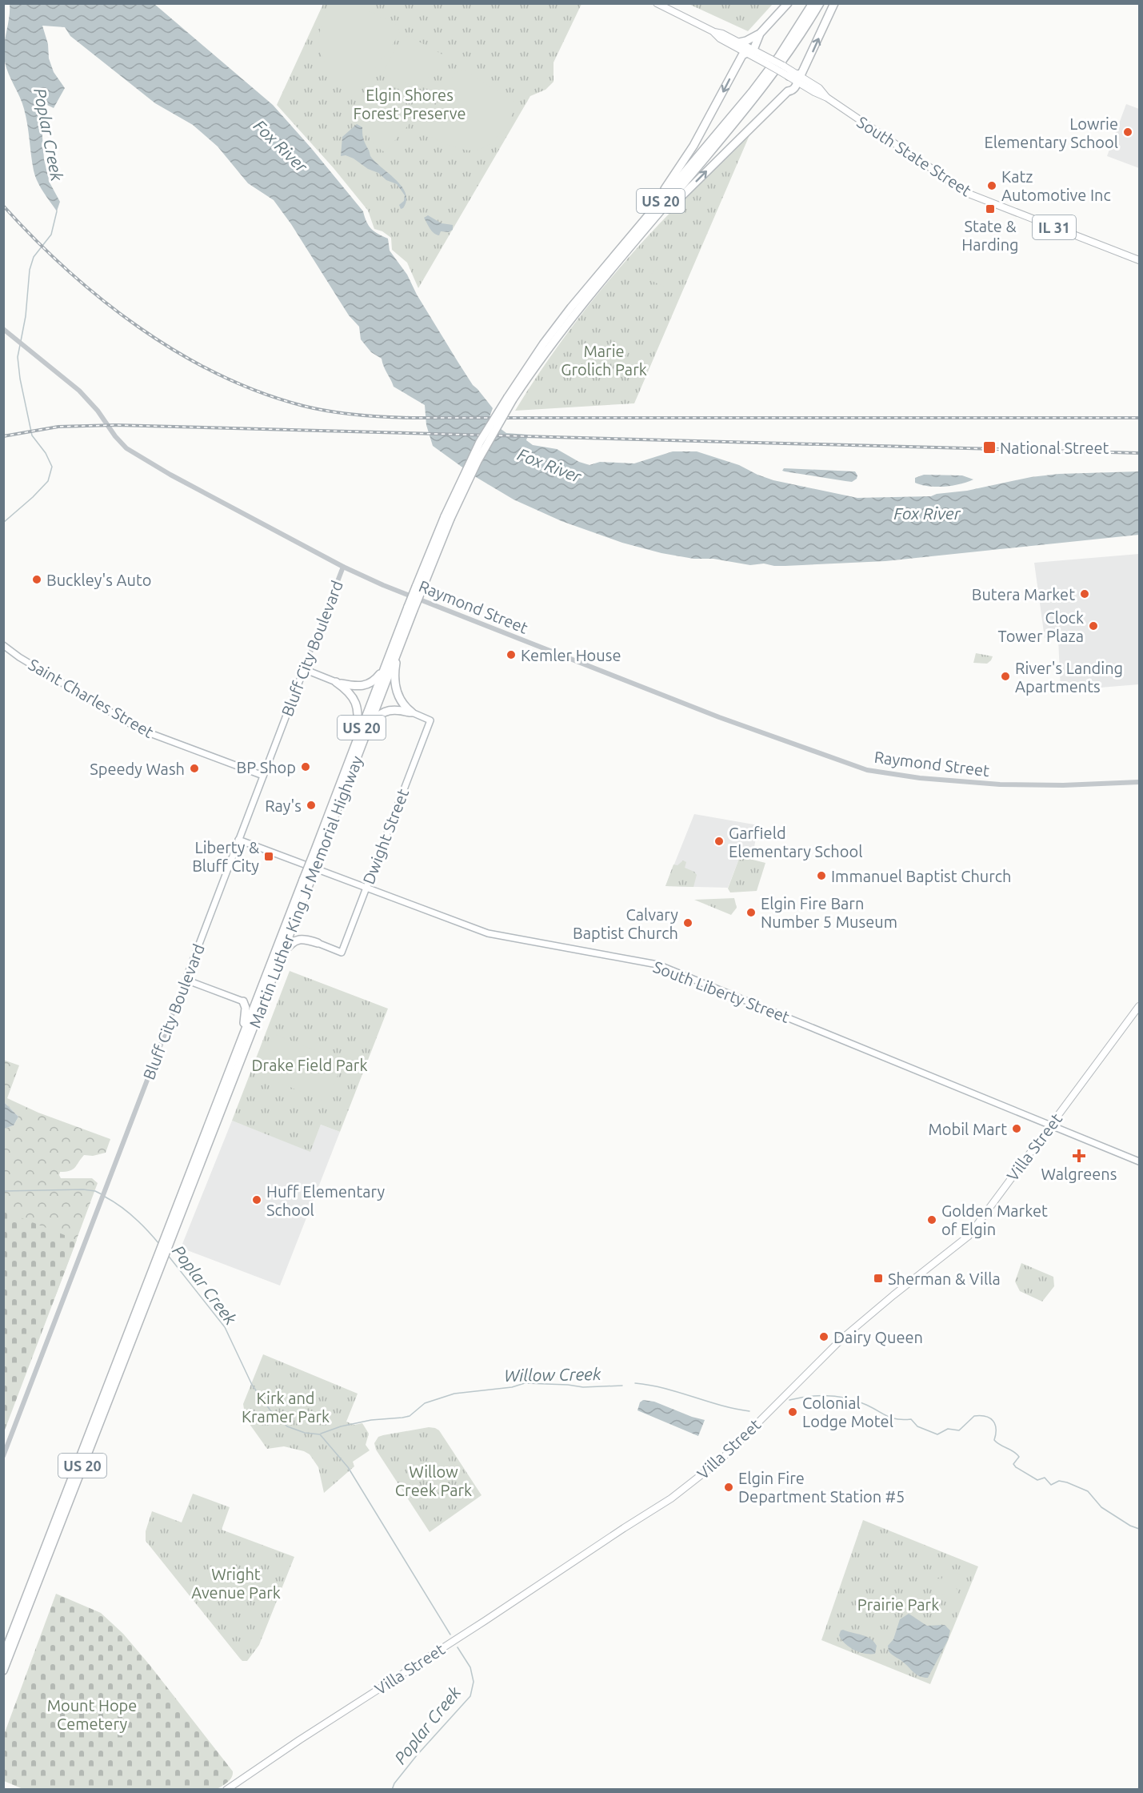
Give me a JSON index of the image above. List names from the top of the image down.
{
  "streets": {
    "highway": ["US 20", "Martin Luther King Jr Memorial Highway"],
    "main road": [
      "South State Street",
      "IL 31",
      "Bluff City Boulevard",
      "Saint Charles Street",
      "Dwight Street",
      "South Liberty Street",
      "Villa Street"
    ],
    "street": ["Raymond Street"]
  },
  "crossings": [
    ["Raymond Street", "Bluff City Boulevard"],
    ["Bluff City Boulevard", "Saint Charles Street"],
    ["Bluff City Boulevard", "South Liberty Street"],
    ["Dwight Street", "South Liberty Street"],
    ["South Liberty Street", "Villa Street"]
  ],
  "water": ["Poplar Creek", "Fox River", "Willow Creek"],
  "parks": [
    "Elgin Shores Forest Preserve",
    "Marie Grolich Park",
    "Drake Field Park",
    "Kirk and Kramer Park",
    "Willow Creek Park",
    "Wright Avenue Park",
    "Prairie Park",
    "Mount Hope Cemetery"
  ],
  "places": {
    "other": [
      "Lowrie Elementary School",
      "Katz Automotive Inc",
      "Buckley's Auto",
      "Butera Market",
      "Clock Tower Plaza",
      "Kemler House",
      "River's Landing Apartments",
      "BP Shop",
      "Speedy Wash",
      "Ray's",
      "Garfield Elementary School",
      "Immanuel Baptist Church",
      "Elgin Fire Barn Number 5 Museum",
      "Calvary Baptist Church",
      "Mobil Mart",
      "Huff Elementary School",
      "Golden Market of Elgin",
      "Dairy Queen",
      "Colonial Lodge Motel",
      "Elgin Fire Department Station #5"
    ],
    "transit": [
      "State & Harding",
      "National Street",
      "Liberty & Bluff City",
      "Sherman & Villa"
    ],
    "health": ["Walgreens"]
  }
}
